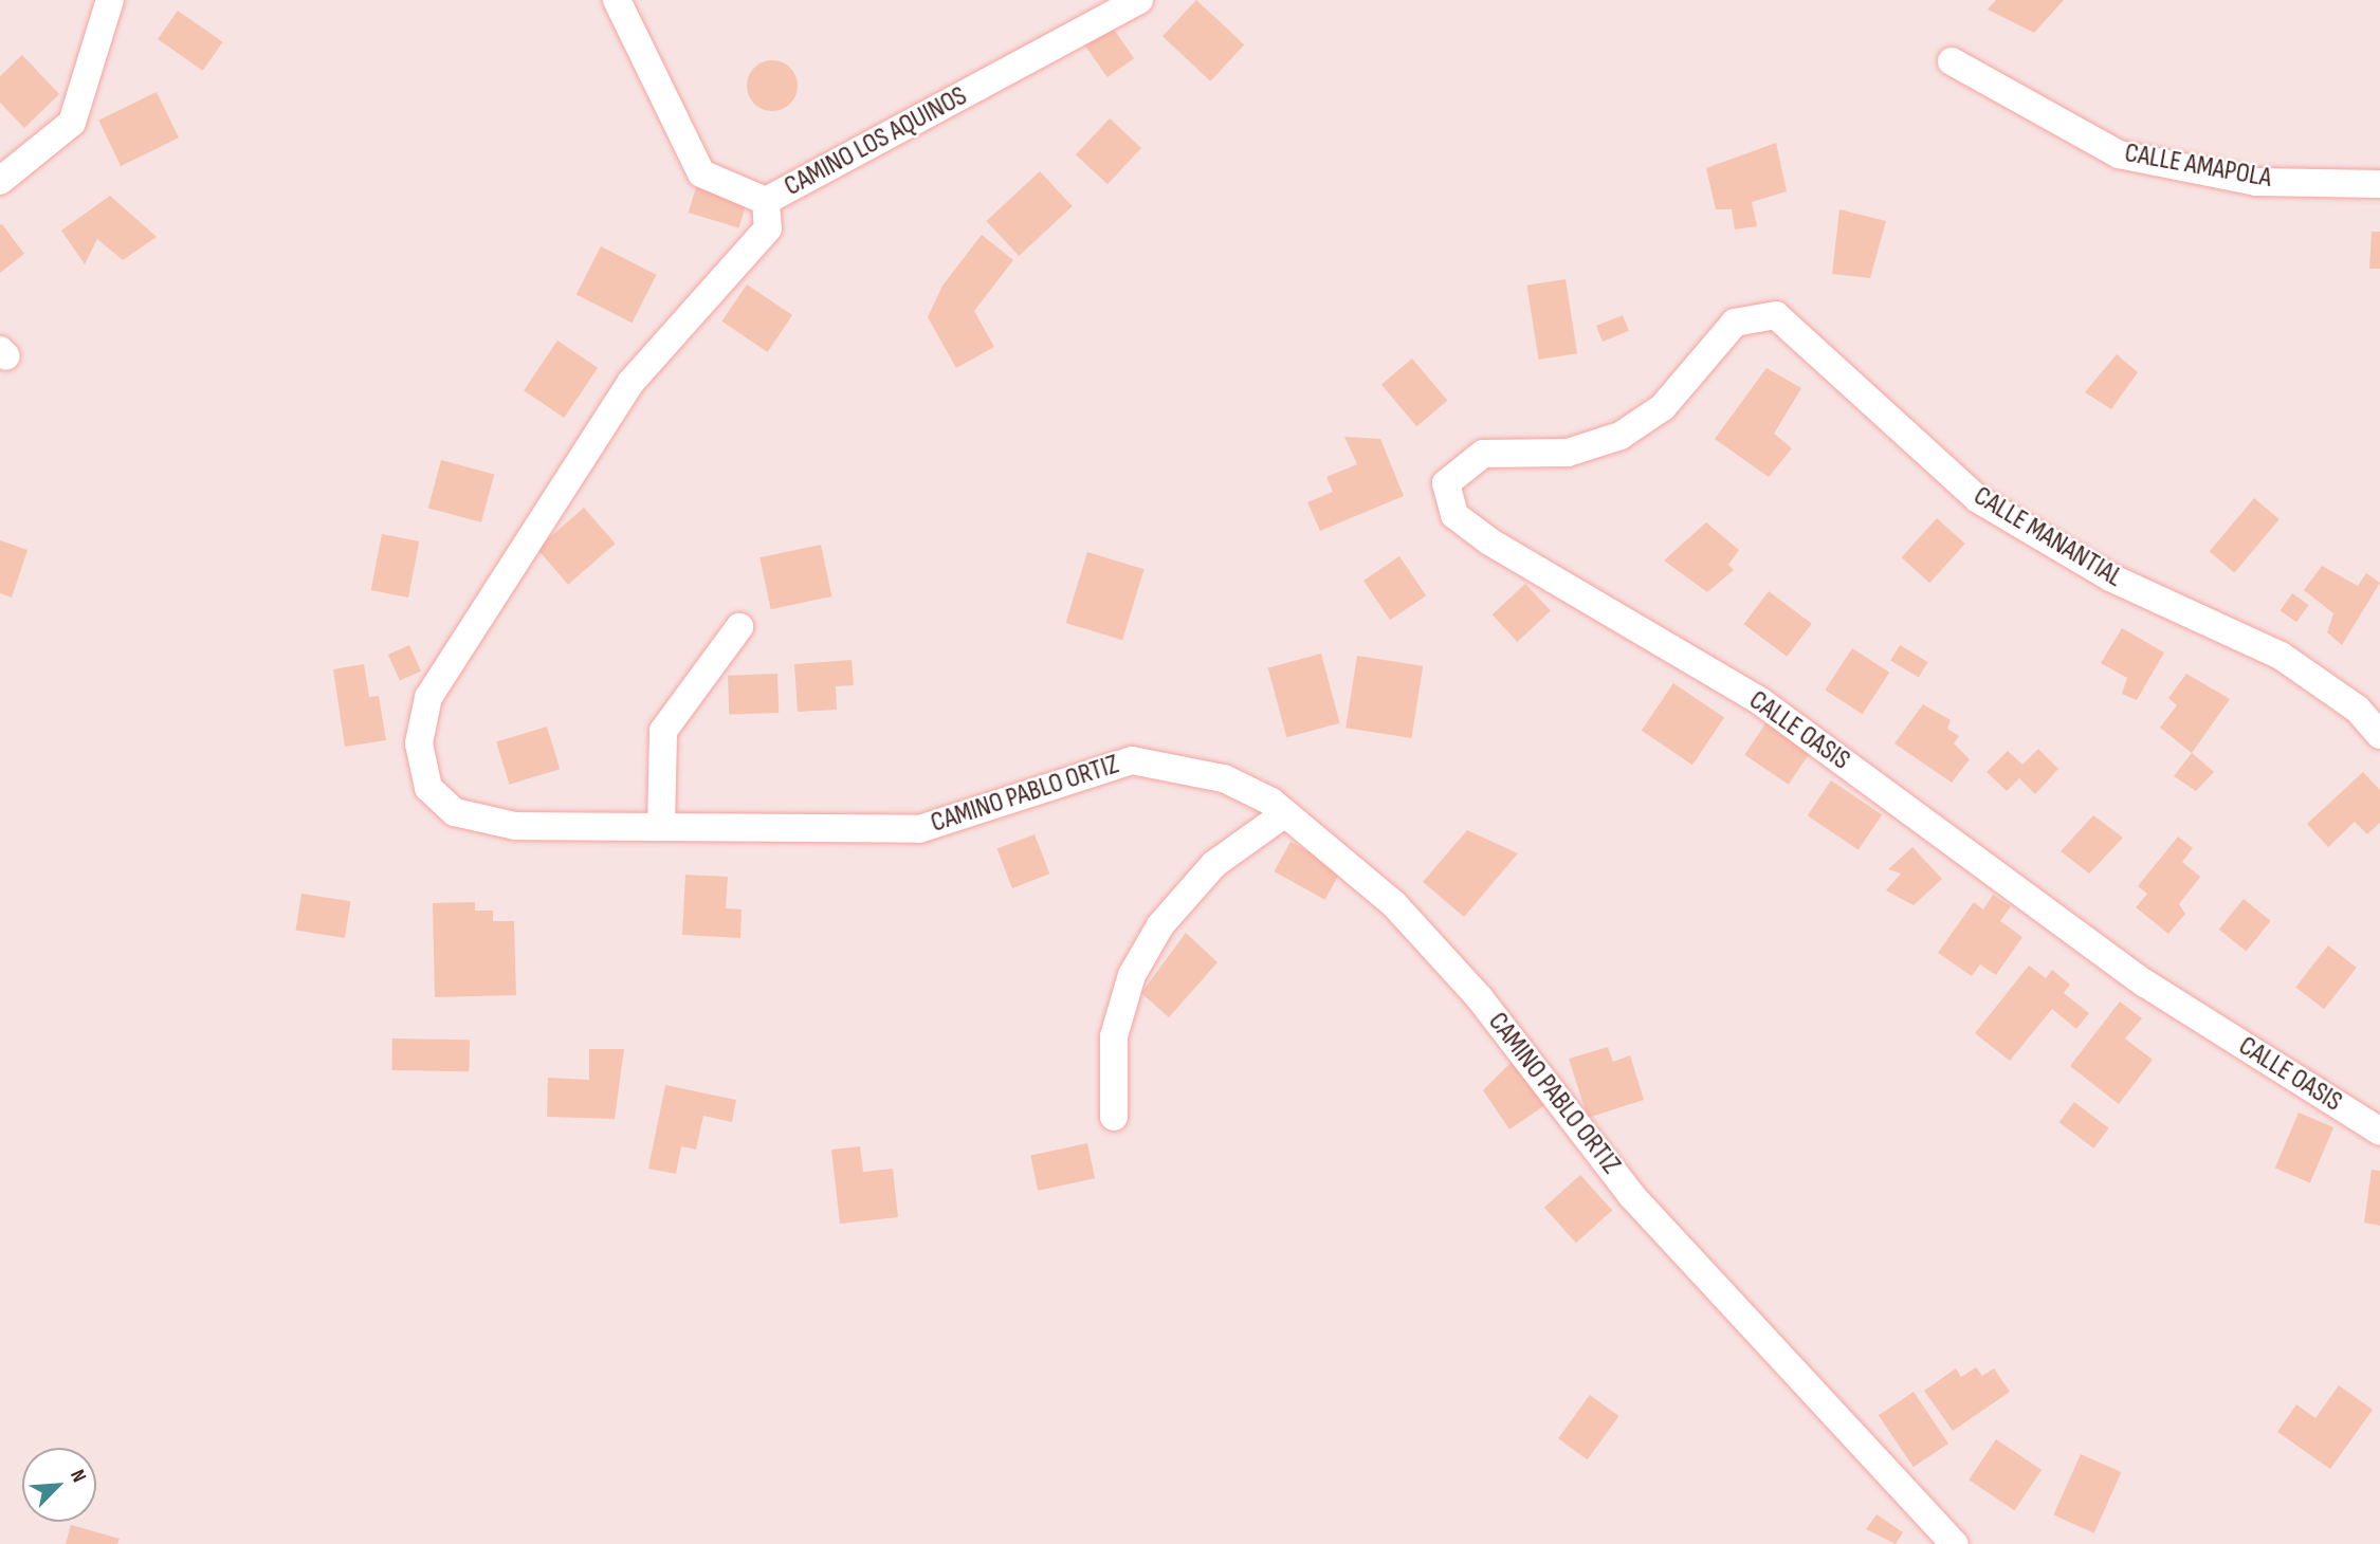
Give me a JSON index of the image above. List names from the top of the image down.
{
  "streets": {
    "street": [
      "CAMINO LOS AQUINOS",
      "CALLE AMAPOLA",
      "CALLE MANANTIAL",
      "CALLE OASIS",
      "CAMINO PABLO ORTIZ"
    ]
  },
  "crossings": [
    ["CAMINO LOS AQUINOS", "CAMINO PABLO ORTIZ"],
    ["CALLE MANANTIAL", "CALLE OASIS"]
  ],
  "north": "top right"
}
